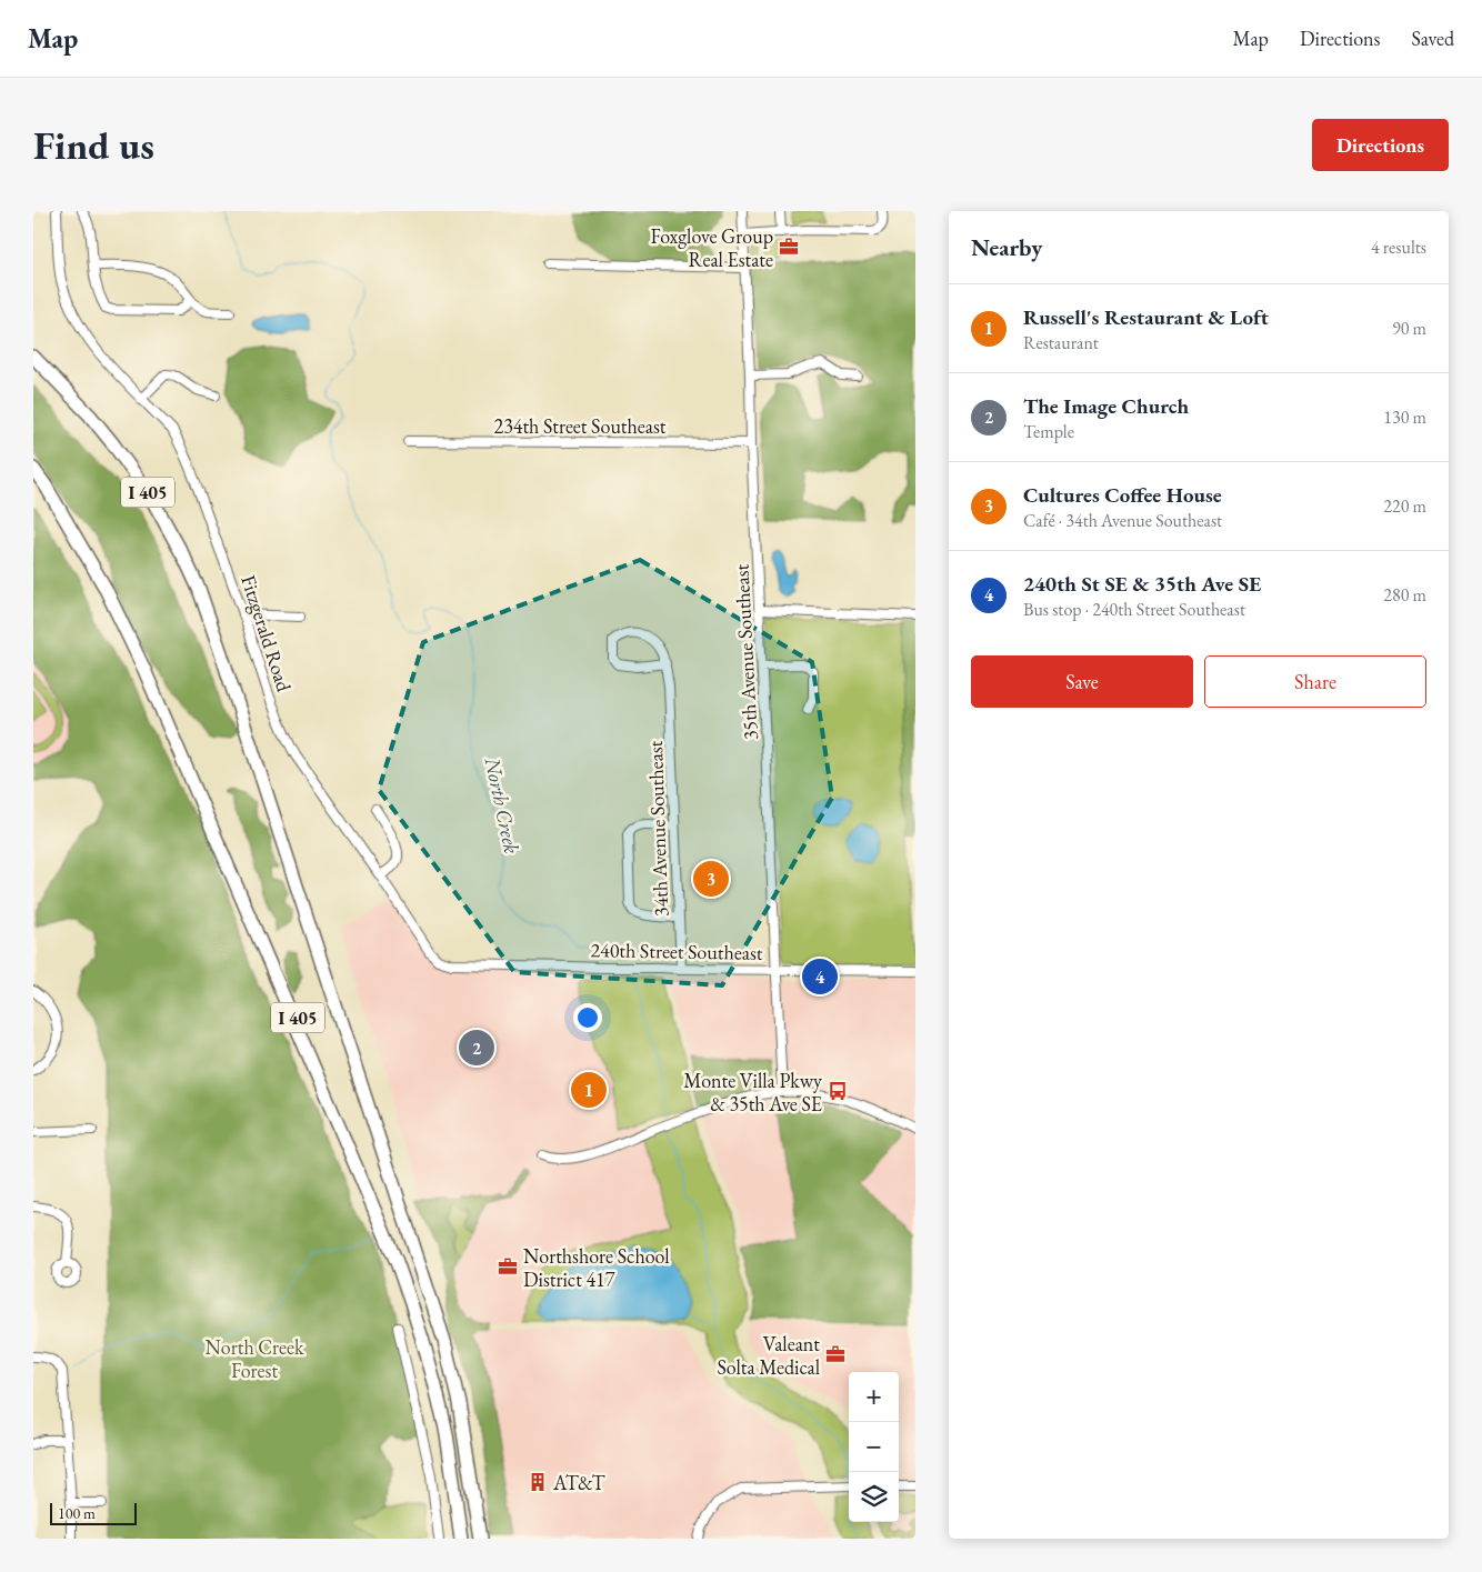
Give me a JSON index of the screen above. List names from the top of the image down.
{
  "streets": {
    "highway": ["I 405"],
    "street": [
      "234th Street Southeast",
      "Fitzgerald Road",
      "35th Avenue Southeast",
      "34th Avenue Southeast",
      "240th Street Southeast"
    ]
  },
  "crossings": [
    ["234th Street Southeast", "35th Avenue Southeast"],
    ["Fitzgerald Road", "240th Street Southeast"],
    ["35th Avenue Southeast", "240th Street Southeast"],
    ["34th Avenue Southeast", "240th Street Southeast"]
  ],
  "water": ["North Creek"],
  "parks": ["North Creek Forest"],
  "places": {
    "office": ["Foxglove Group Real Estate", "Northshore School District 417", "Valeant Solta Medical"],
    "bus stop": ["Monte Villa Pkwy & 35th Ave SE"],
    "building": ["AT&T"]
  },
  "scale_bar": "100 m",
  "page": {
    "header": "Map",
    "nav": ["Map", "Directions", "Saved"],
    "buttons": [
      "Directions",
      ["Save", "Share"]
    ],
    "title": "Find us",
    "heading": ["Nearby", "4 results"],
    "list": [
      {
        "mark": "1",
        "name": "Russell's Restaurant & Loft",
        "note": "Restaurant",
        "value": "90 m"
      },
      {
        "mark": "2",
        "name": "The Image Church",
        "note": "Temple",
        "value": "130 m"
      },
      {
        "mark": "3",
        "name": "Cultures Coffee House",
        "note": "Café · 34th Avenue Southeast",
        "value": "220 m"
      },
      {
        "mark": "4",
        "name": "240th St SE & 35th Ave SE",
        "note": "Bus stop · 240th Street Southeast",
        "value": "280 m"
      }
    ],
    "pins": [
      "3",
      "4",
      "2",
      "1"
    ],
    "map_buttons": ["+", "−"],
    "scale": "100 m"
  }
}
